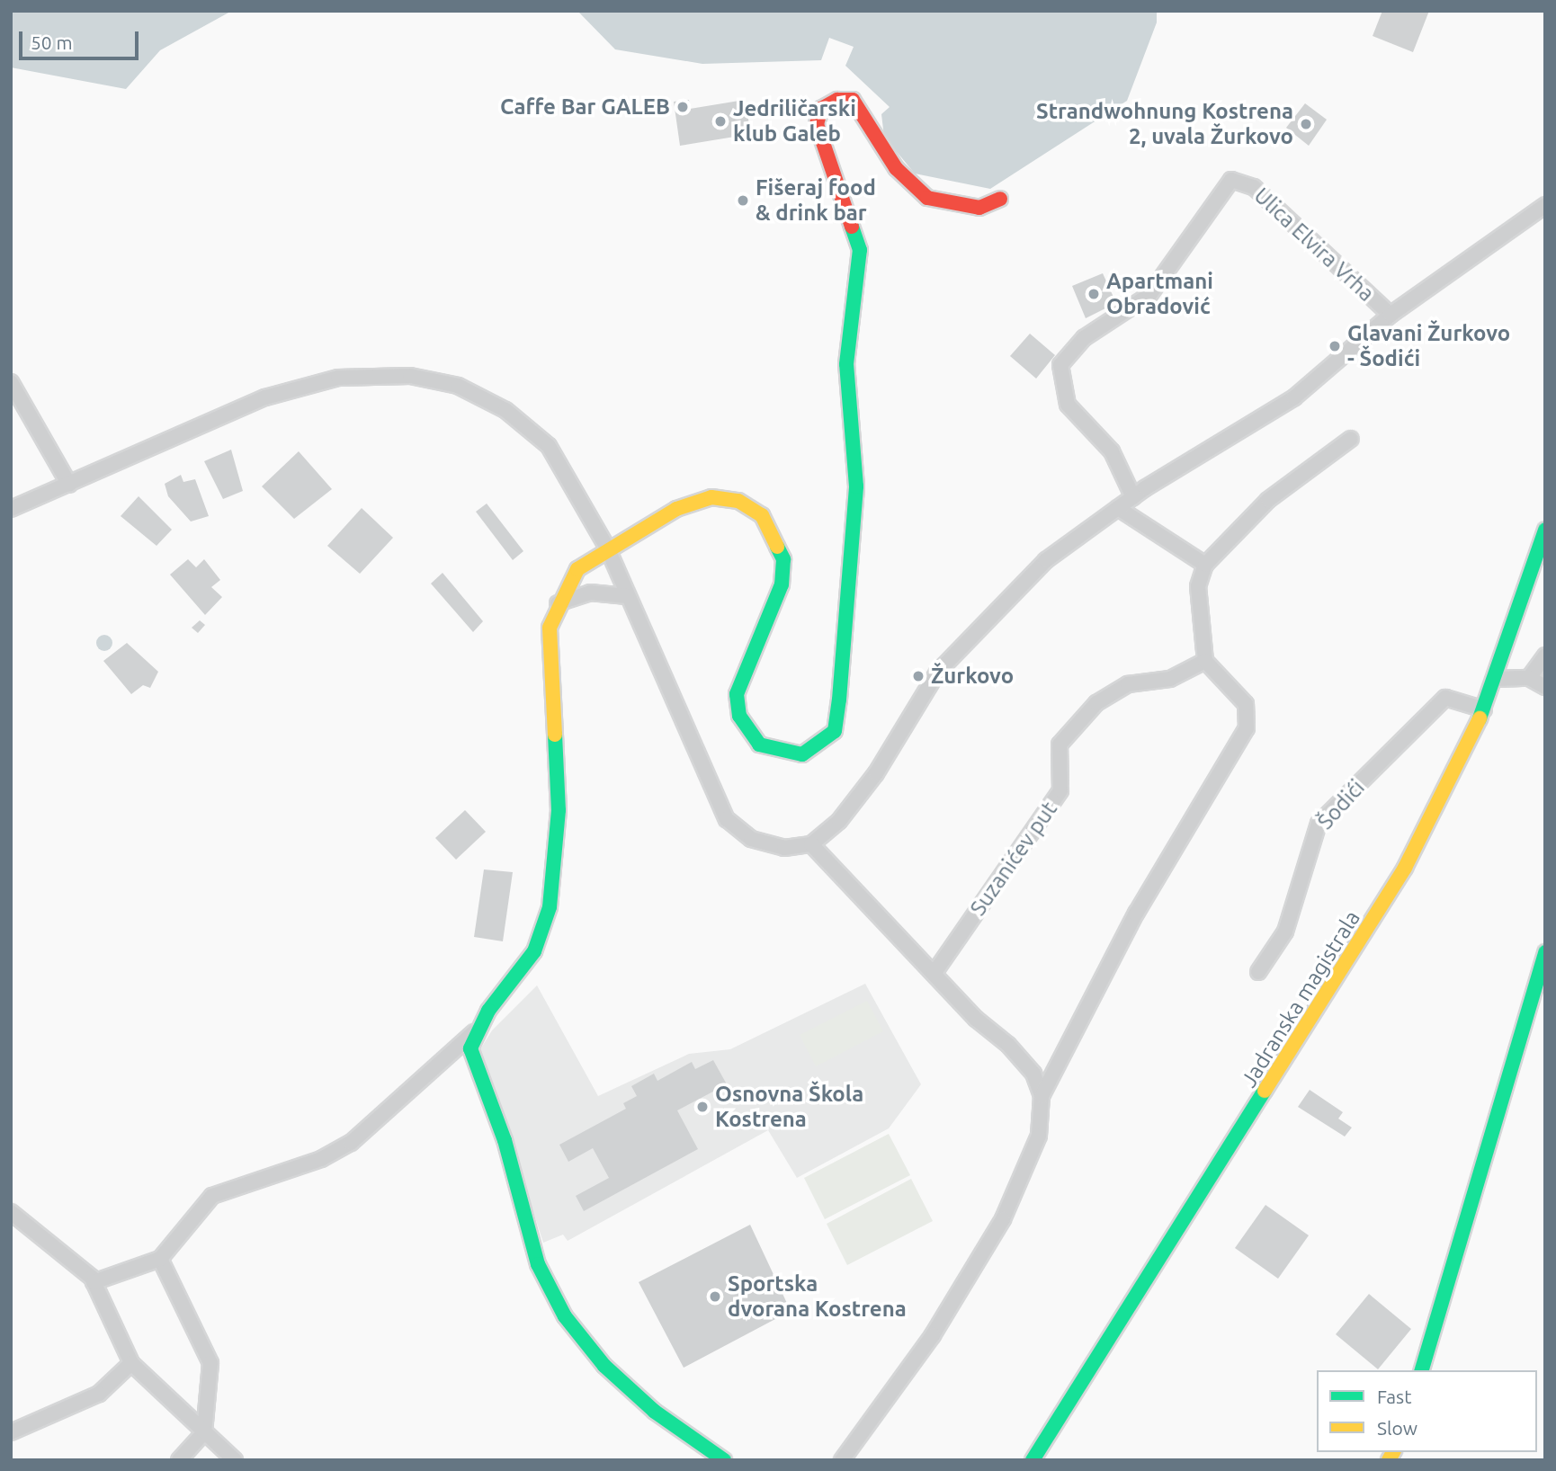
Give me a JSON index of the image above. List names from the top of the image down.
{
  "streets": {
    "street": [
      "Ulica Elvira Vrha",
      "Šodići",
      "Suzanićev put",
      "Jadranska magistrala"
    ]
  },
  "crossings": [
    ["Šodići", "Jadranska magistrala"]
  ],
  "places": [
    "Caffe Bar GALEB",
    "Jedriličarski klub Galeb",
    "Strandwohnung Kostrena 2, uvala Žurkovo",
    "Fišeraj food & drink bar",
    "Apartmani Obradović",
    "Glavani Žurkovo - Šodići",
    "Žurkovo",
    "Osnovna Škola Kostrena",
    "Sportska dvorana Kostrena"
  ],
  "legend": ["Fast", "Slow"],
  "scale_bar": "50 m"
}
